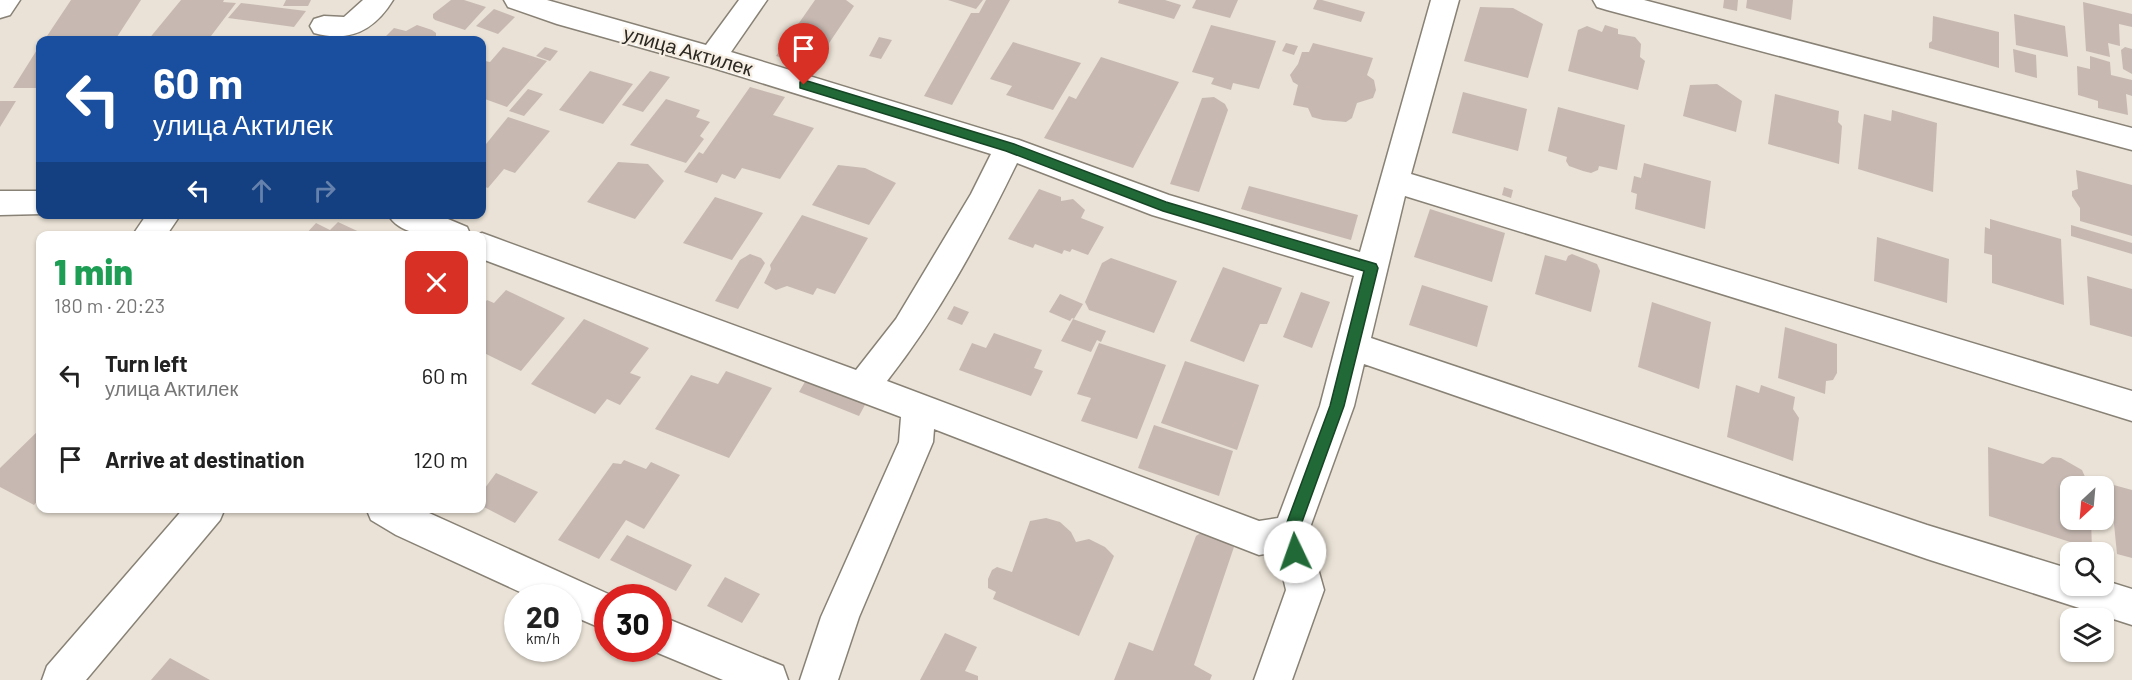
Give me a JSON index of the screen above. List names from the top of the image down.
{
  "streets": {
    "street": ["улица Актилек"]
  },
  "north": "bottom left",
  "page": {
    "turn": ["60 m", "улица Актилек"],
    "heading": ["1 min", "180 m · 20:23"],
    "list": [
      {
        "name": "Turn left",
        "note": "улица Актилек",
        "value": "60 m"
      },
      {
        "name": "Arrive at destination",
        "value": "120 m"
      }
    ],
    "speed": "20 km/h",
    "limit": "30"
  }
}
